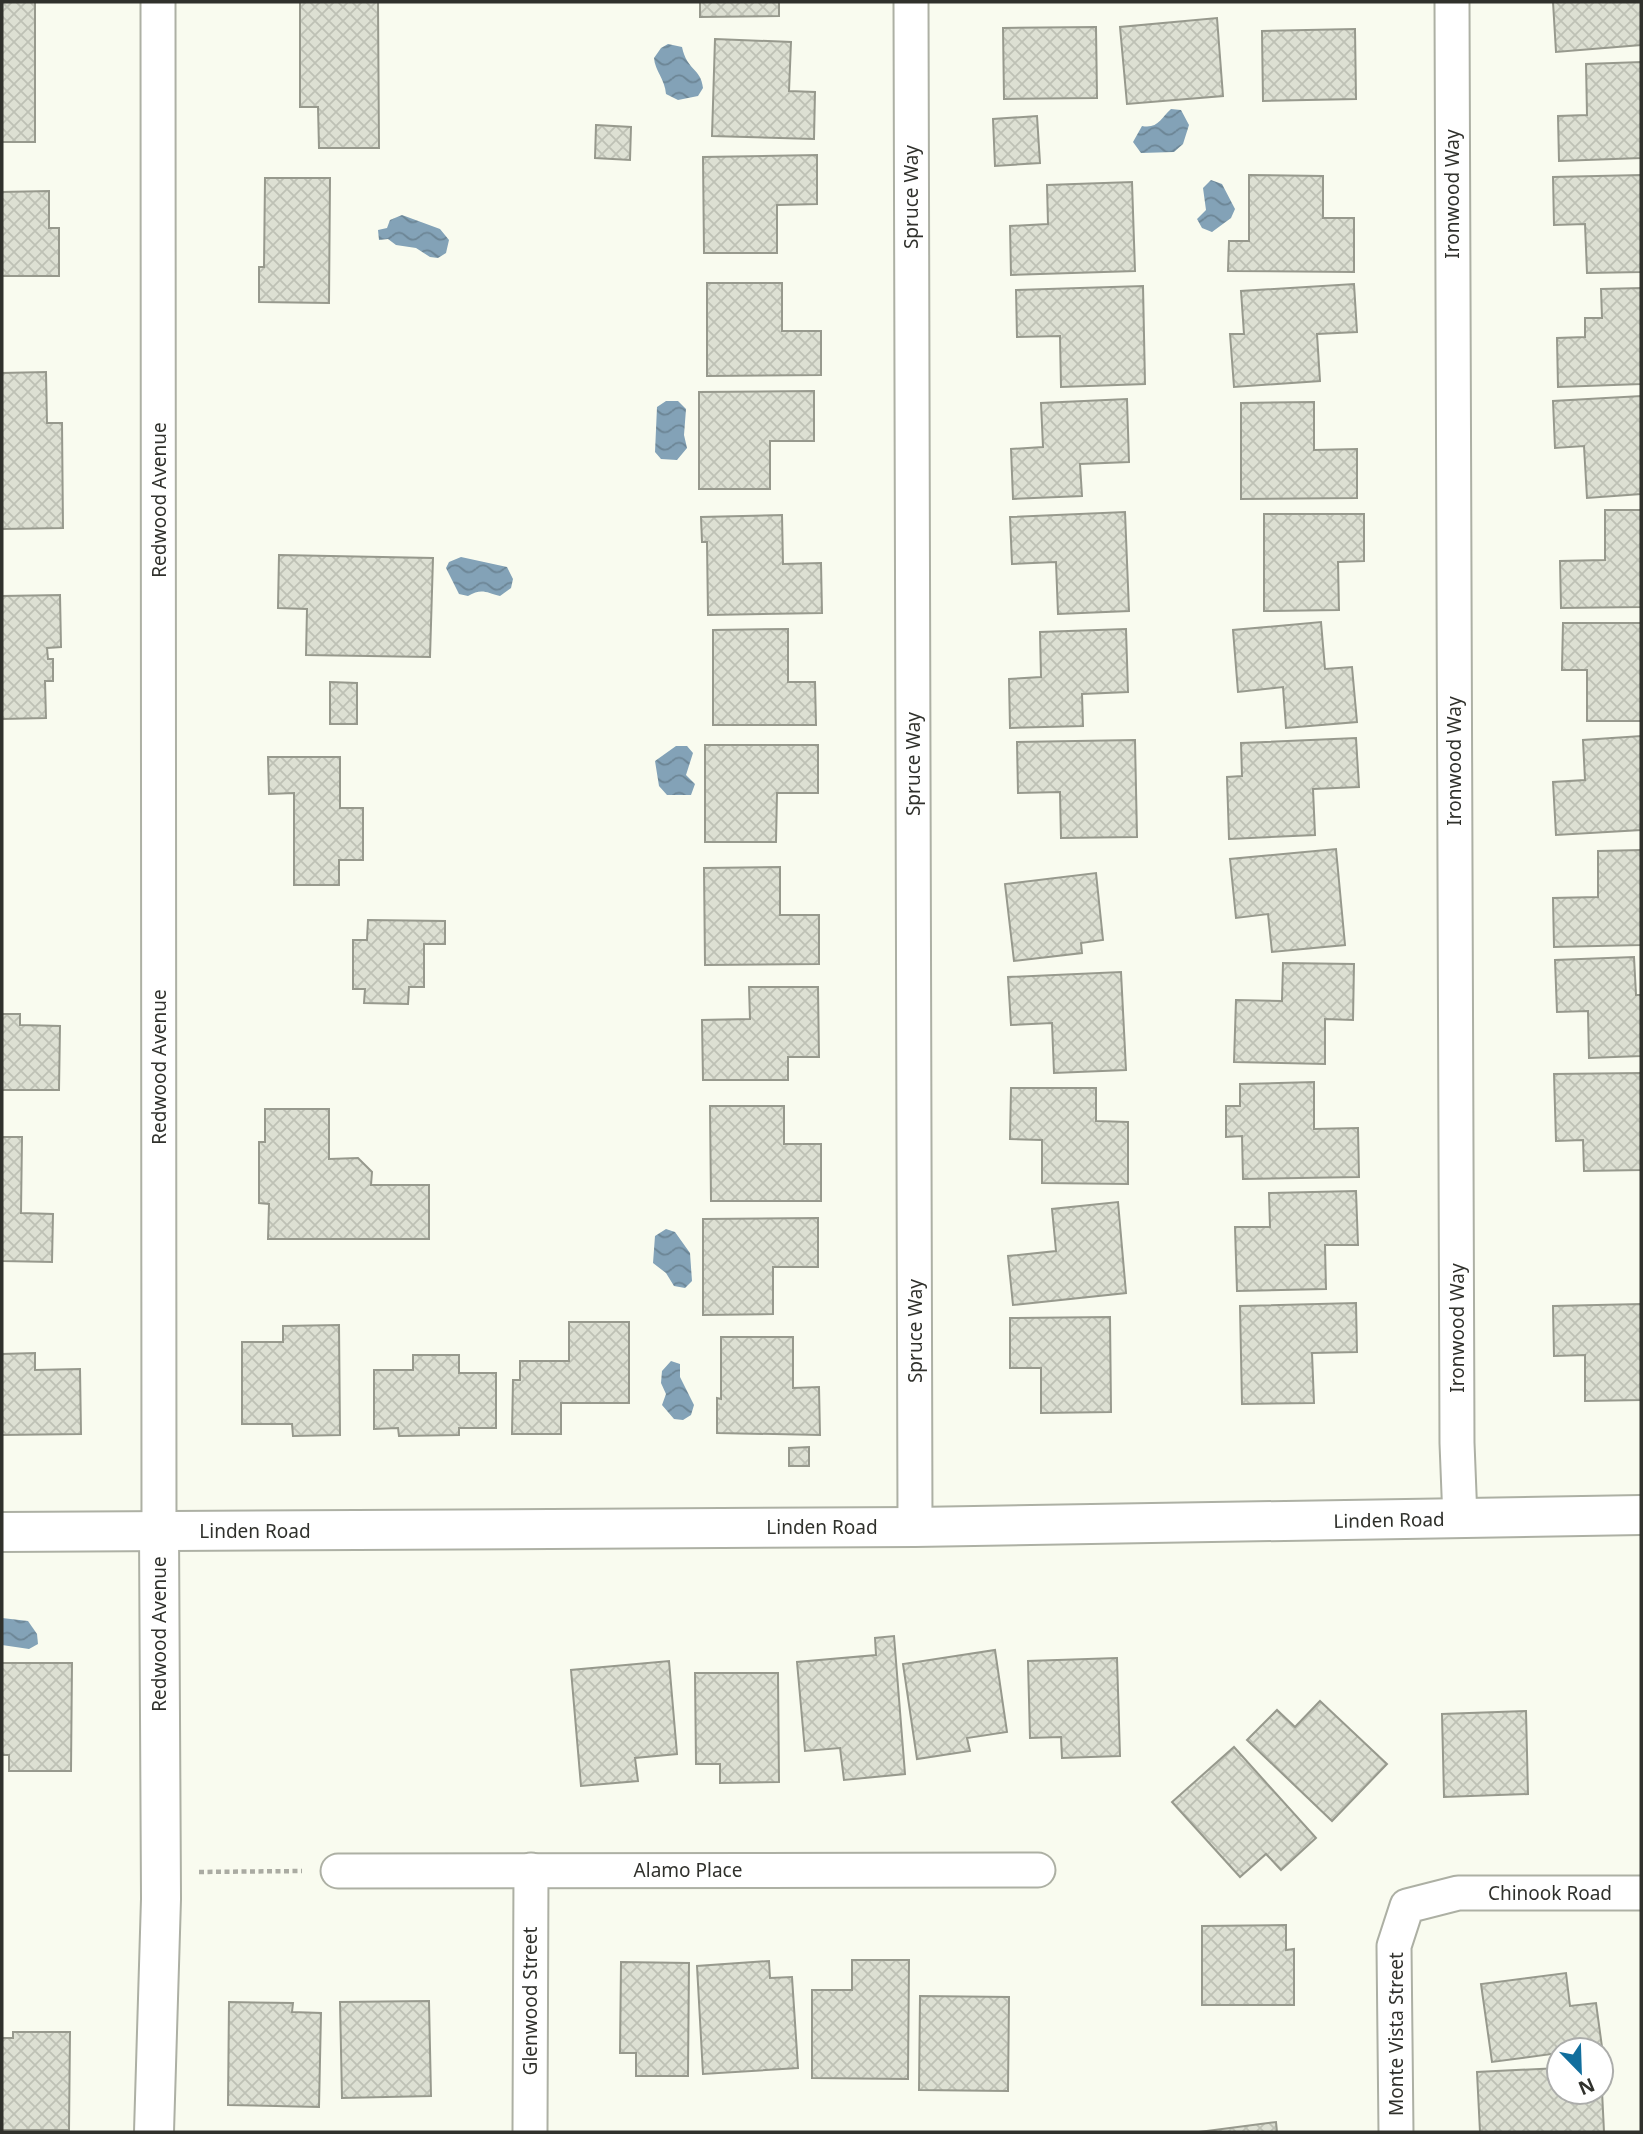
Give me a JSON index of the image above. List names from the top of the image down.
{
  "streets": {
    "street": [
      "Ironwood Way",
      "Spruce Way",
      "Redwood Avenue",
      "Linden Road",
      "Alamo Place",
      "Chinook Road",
      "Glenwood Street",
      "Monte Vista Street"
    ]
  },
  "crossings": [
    ["Ironwood Way", "Linden Road"],
    ["Spruce Way", "Linden Road"],
    ["Redwood Avenue", "Linden Road"],
    ["Alamo Place", "Glenwood Street"],
    ["Chinook Road", "Monte Vista Street"]
  ],
  "north": "bottom right"
}
